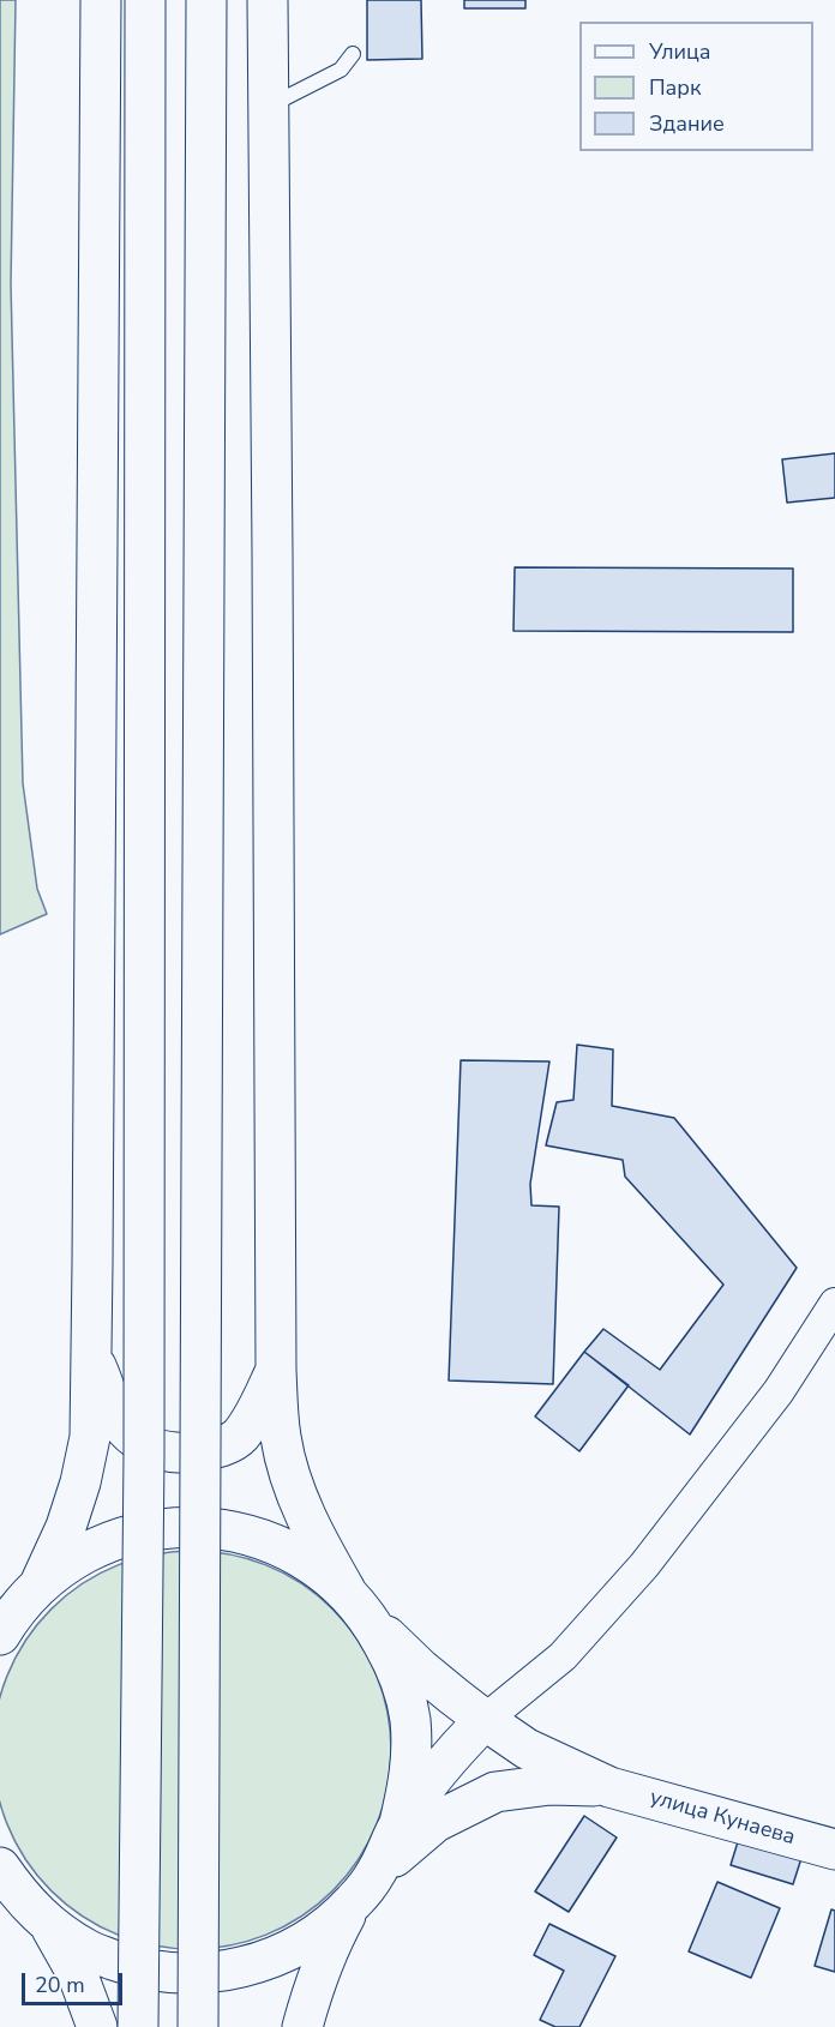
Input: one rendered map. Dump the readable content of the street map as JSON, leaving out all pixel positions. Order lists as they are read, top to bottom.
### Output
{
  "streets": {
    "main road": ["улица Кунаева"]
  },
  "legend": ["Улица", "Парк", "Здание"],
  "scale_bar": "20 m"
}
